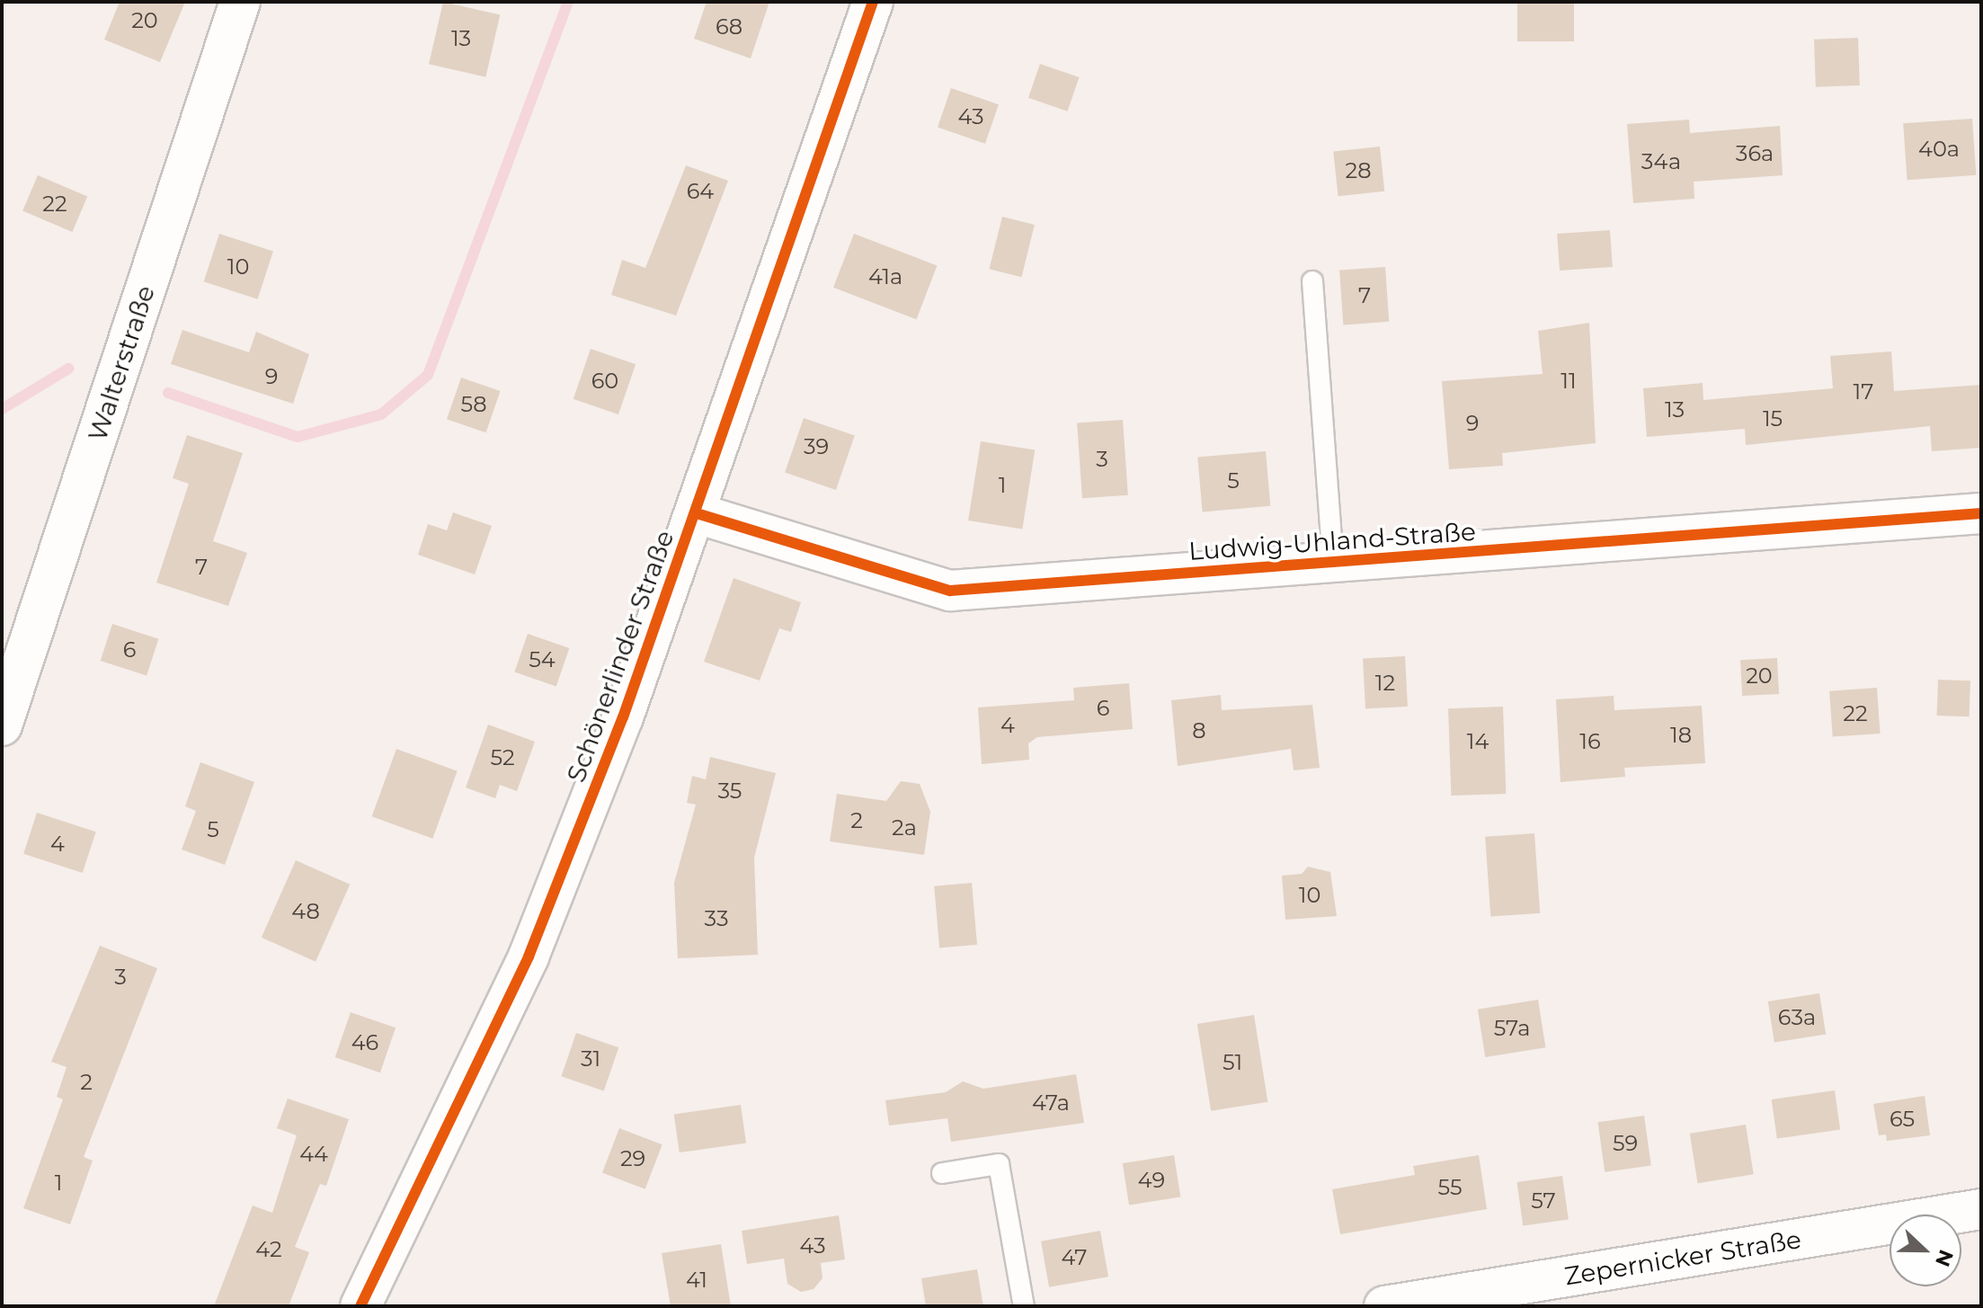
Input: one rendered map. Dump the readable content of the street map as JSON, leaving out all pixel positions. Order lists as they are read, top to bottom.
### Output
{
  "streets": {
    "street": [
      "Walterstraße",
      "Ludwig-Uhland-Straße",
      "Schönerlinder Straße",
      "Zepernicker Straße"
    ]
  },
  "crossings": [
    ["Ludwig-Uhland-Straße", "Schönerlinder Straße"]
  ],
  "house_numbers": [
    "20",
    "68",
    "13",
    "43",
    "40a",
    "36a",
    "34a",
    "28",
    "64",
    "22",
    "10",
    "41a",
    "7",
    "9",
    "60",
    "11",
    "17",
    "58",
    "13",
    "15",
    "9",
    "39",
    "3",
    "5",
    "1",
    "7",
    "6",
    "54",
    "20",
    "12",
    "6",
    "22",
    "4",
    "8",
    "18",
    "14",
    "16",
    "52",
    "35",
    "2",
    "2a",
    "5",
    "4",
    "10",
    "48",
    "33",
    "3",
    "63a",
    "57a",
    "46",
    "31",
    "51",
    "2",
    "47a",
    "65",
    "59",
    "44",
    "29",
    "49",
    "1",
    "55",
    "57",
    "43",
    "42",
    "47",
    "41"
  ],
  "north": "right"
}
